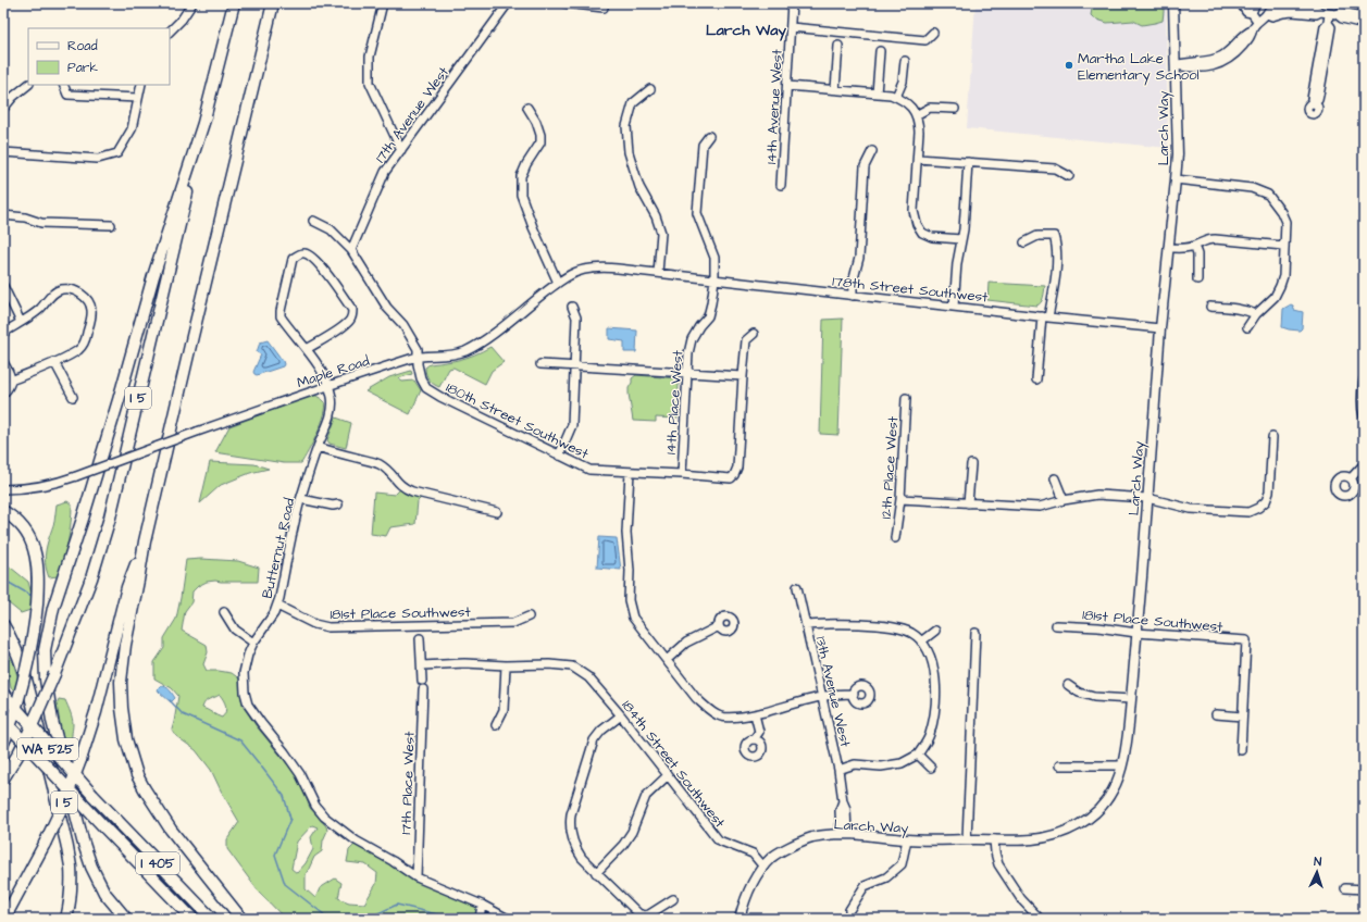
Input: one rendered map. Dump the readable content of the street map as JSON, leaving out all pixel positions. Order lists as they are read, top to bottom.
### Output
{
  "streets": {
    "highway": ["I 5", "WA 525", "I 405"],
    "main road": ["Larch Way"],
    "street": [
      "14th Avenue West",
      "17th Avenue West",
      "178th Street Southwest",
      "Maple Road",
      "14th Place West",
      "180th Street Southwest",
      "12th Place West",
      "Butternut Road",
      "181st Place Southwest",
      "13th Avenue West",
      "184th Street Southwest",
      "17th Place West"
    ]
  },
  "crossings": [
    ["Larch Way", "178th Street Southwest"],
    ["Larch Way", "181st Place Southwest"],
    ["Larch Way", "13th Avenue West"],
    ["Larch Way", "184th Street Southwest"],
    ["178th Street Southwest", "Maple Road"],
    ["178th Street Southwest", "14th Place West"],
    ["Maple Road", "180th Street Southwest"],
    ["Maple Road", "Butternut Road"],
    ["14th Place West", "180th Street Southwest"],
    ["Butternut Road", "181st Place Southwest"],
    ["Butternut Road", "17th Place West"],
    ["WA 525", "I 405"]
  ],
  "districts": ["Larch Way"],
  "places": ["Martha Lake Elementary School"],
  "legend": ["Road", "Park"],
  "north": "top"
}
